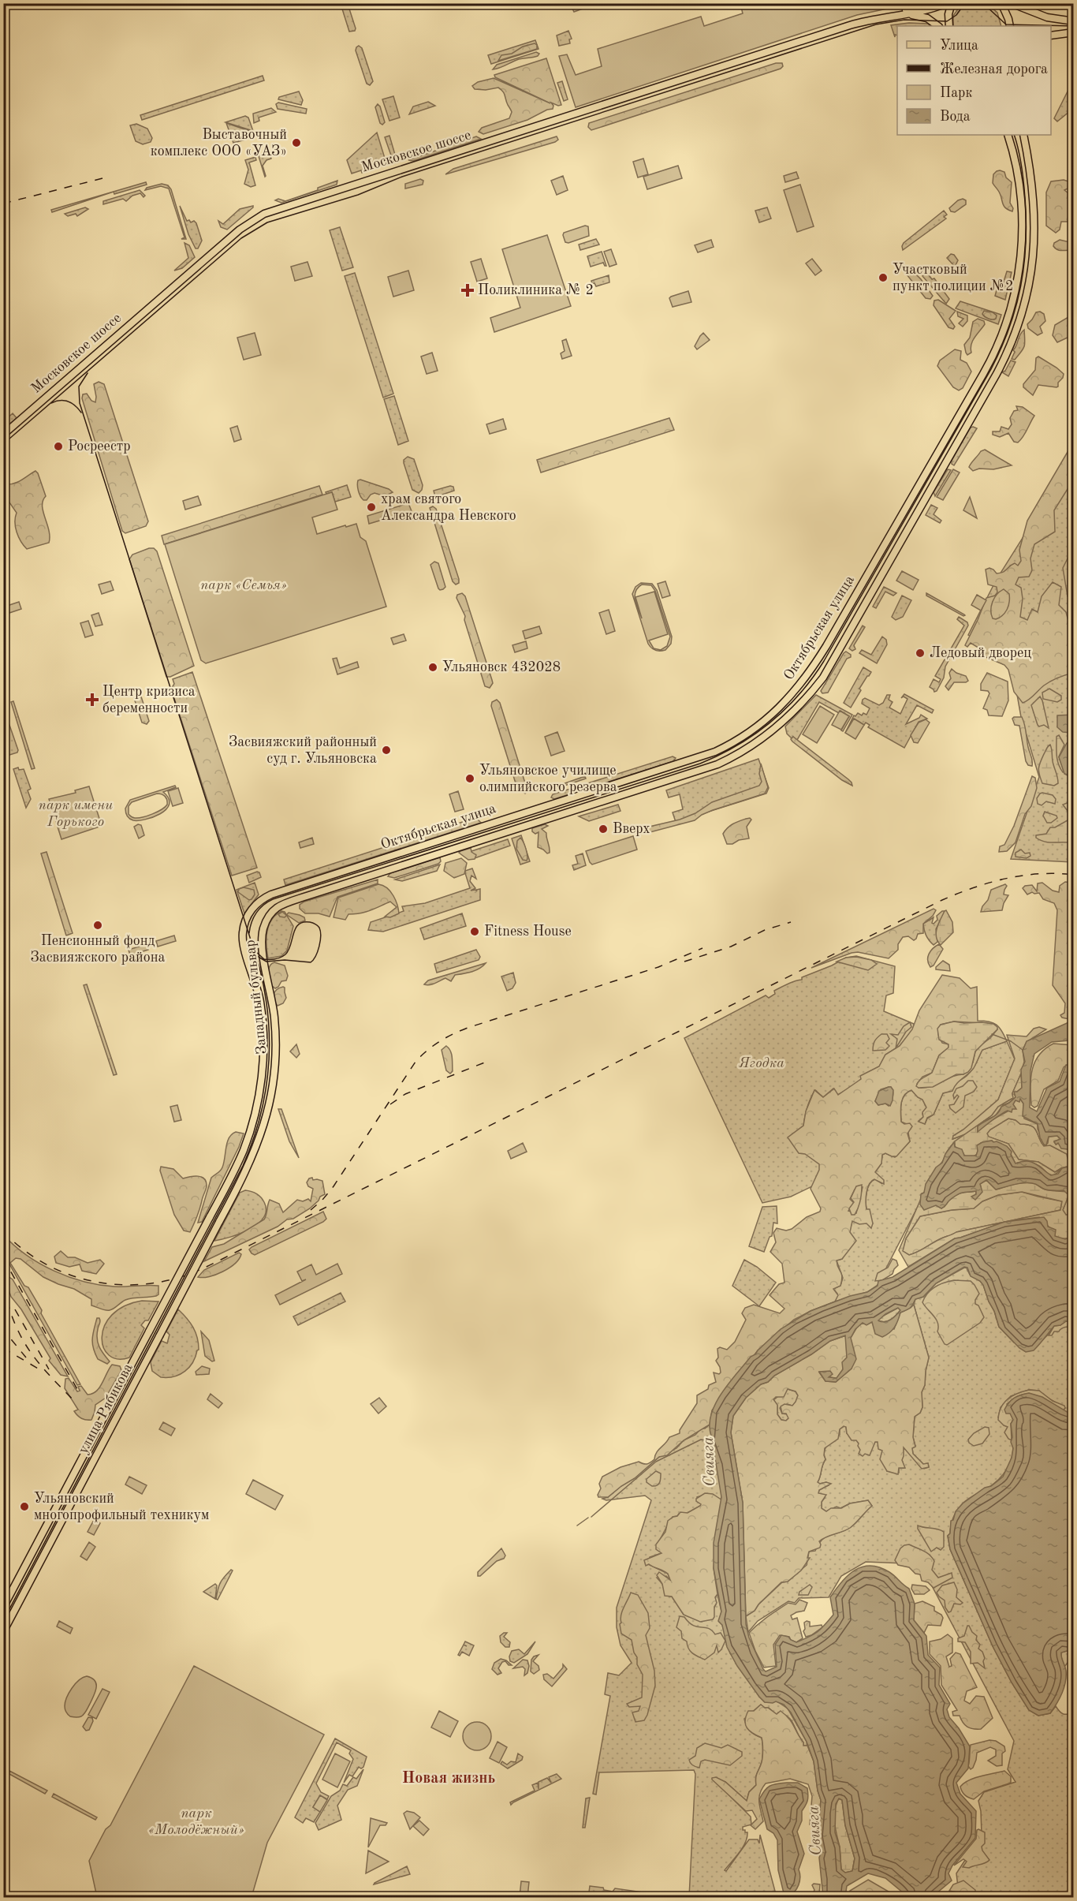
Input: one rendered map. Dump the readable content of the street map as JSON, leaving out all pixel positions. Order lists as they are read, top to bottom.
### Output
{
  "streets": {
    "main road": [
      "Московское шоссе",
      "Октябрьская улица",
      "Западный бульвар",
      "улица Рябикова"
    ]
  },
  "crossings": [
    ["Октябрьская улица", "Западный бульвар"],
    ["Западный бульвар", "улица Рябикова"]
  ],
  "districts": ["Новая жизнь"],
  "water": ["Свияга"],
  "parks": [
    "парк «Семья»",
    "парк имени Горького",
    "Ягодка",
    "парк «Молодёжный»"
  ],
  "places": {
    "other": [
      "Выставочный комплекс ООО «УАЗ»",
      "Участковый пункт полиции №2",
      "Росреестр",
      "храм святого Александра Невского",
      "Ледовый дворец",
      "Ульяновск 432028",
      "Засвияжский районный суд г. Ульяновска",
      "Ульяновское училище олимпийского резерва",
      "Вверх",
      "Пенсионный фонд Засвияжского района",
      "Fitness House",
      "Ульяновский многопрофильный техникум"
    ],
    "health": ["Поликлиника № 2", "Центр кризиса беременности"]
  },
  "legend": [
    "Улица",
    "Железная дорога",
    "Парк",
    "Вода"
  ]
}
